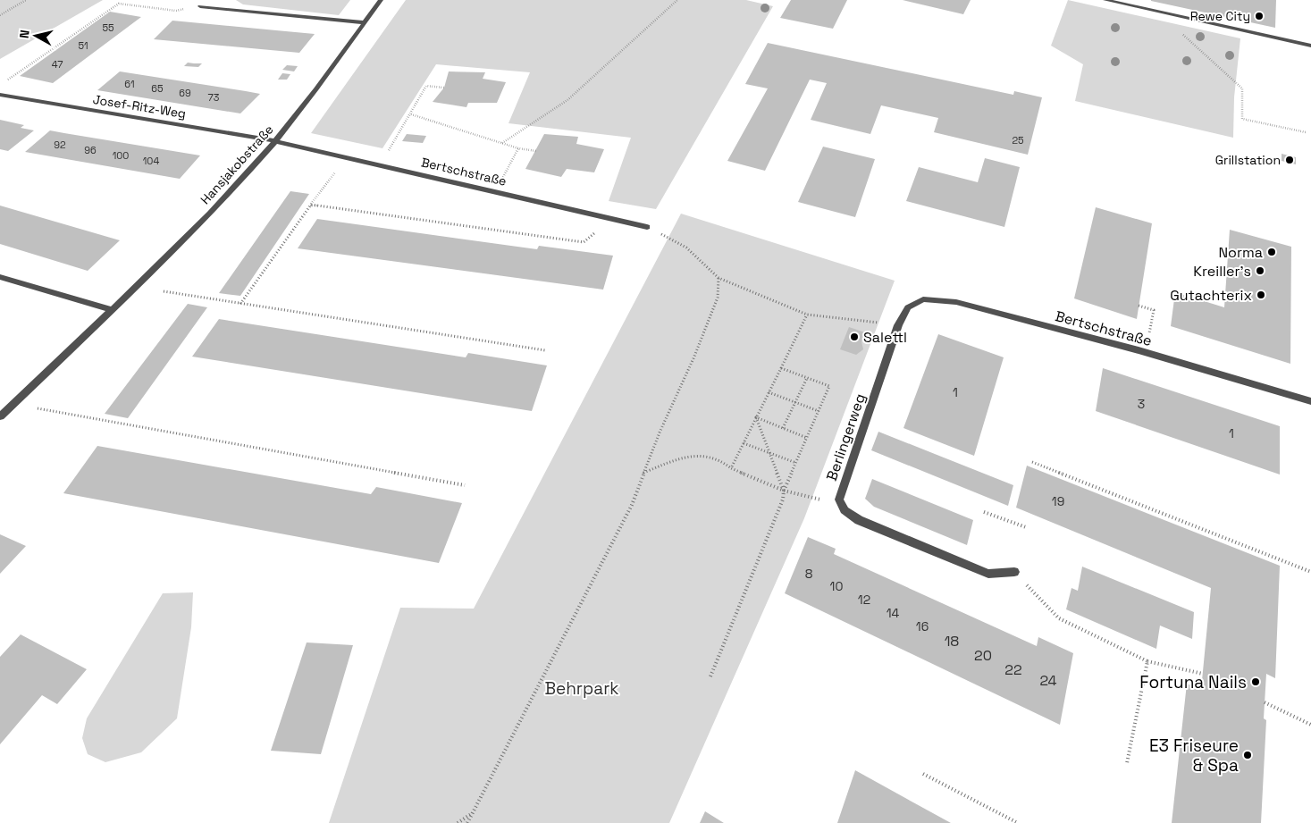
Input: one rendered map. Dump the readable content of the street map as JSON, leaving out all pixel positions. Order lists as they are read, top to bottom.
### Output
{
  "streets": {
    "street": [
      "Josef-Ritz-Weg",
      "Hansjakobstraße",
      "Bertschstraße",
      "Berlingerweg"
    ]
  },
  "crossings": [
    ["Josef-Ritz-Weg", "Hansjakobstraße"],
    ["Josef-Ritz-Weg", "Bertschstraße"],
    ["Hansjakobstraße", "Bertschstraße"],
    ["Bertschstraße", "Berlingerweg"]
  ],
  "parks": ["Behrpark"],
  "places": [
    "Rewe City",
    "Grillstation",
    "Norma",
    "Kreiller's",
    "Gutachterix",
    "Salettl",
    "Fortuna Nails",
    "E3 Friseure & Spa"
  ],
  "house_numbers": [
    "55",
    "51",
    "47",
    "61",
    "65",
    "69",
    "73",
    "25",
    "92",
    "96",
    "100",
    "104",
    "1",
    "3",
    "1",
    "19",
    "8",
    "10",
    "12",
    "14",
    "16",
    "18",
    "20",
    "22",
    "24"
  ],
  "north": "left"
}
